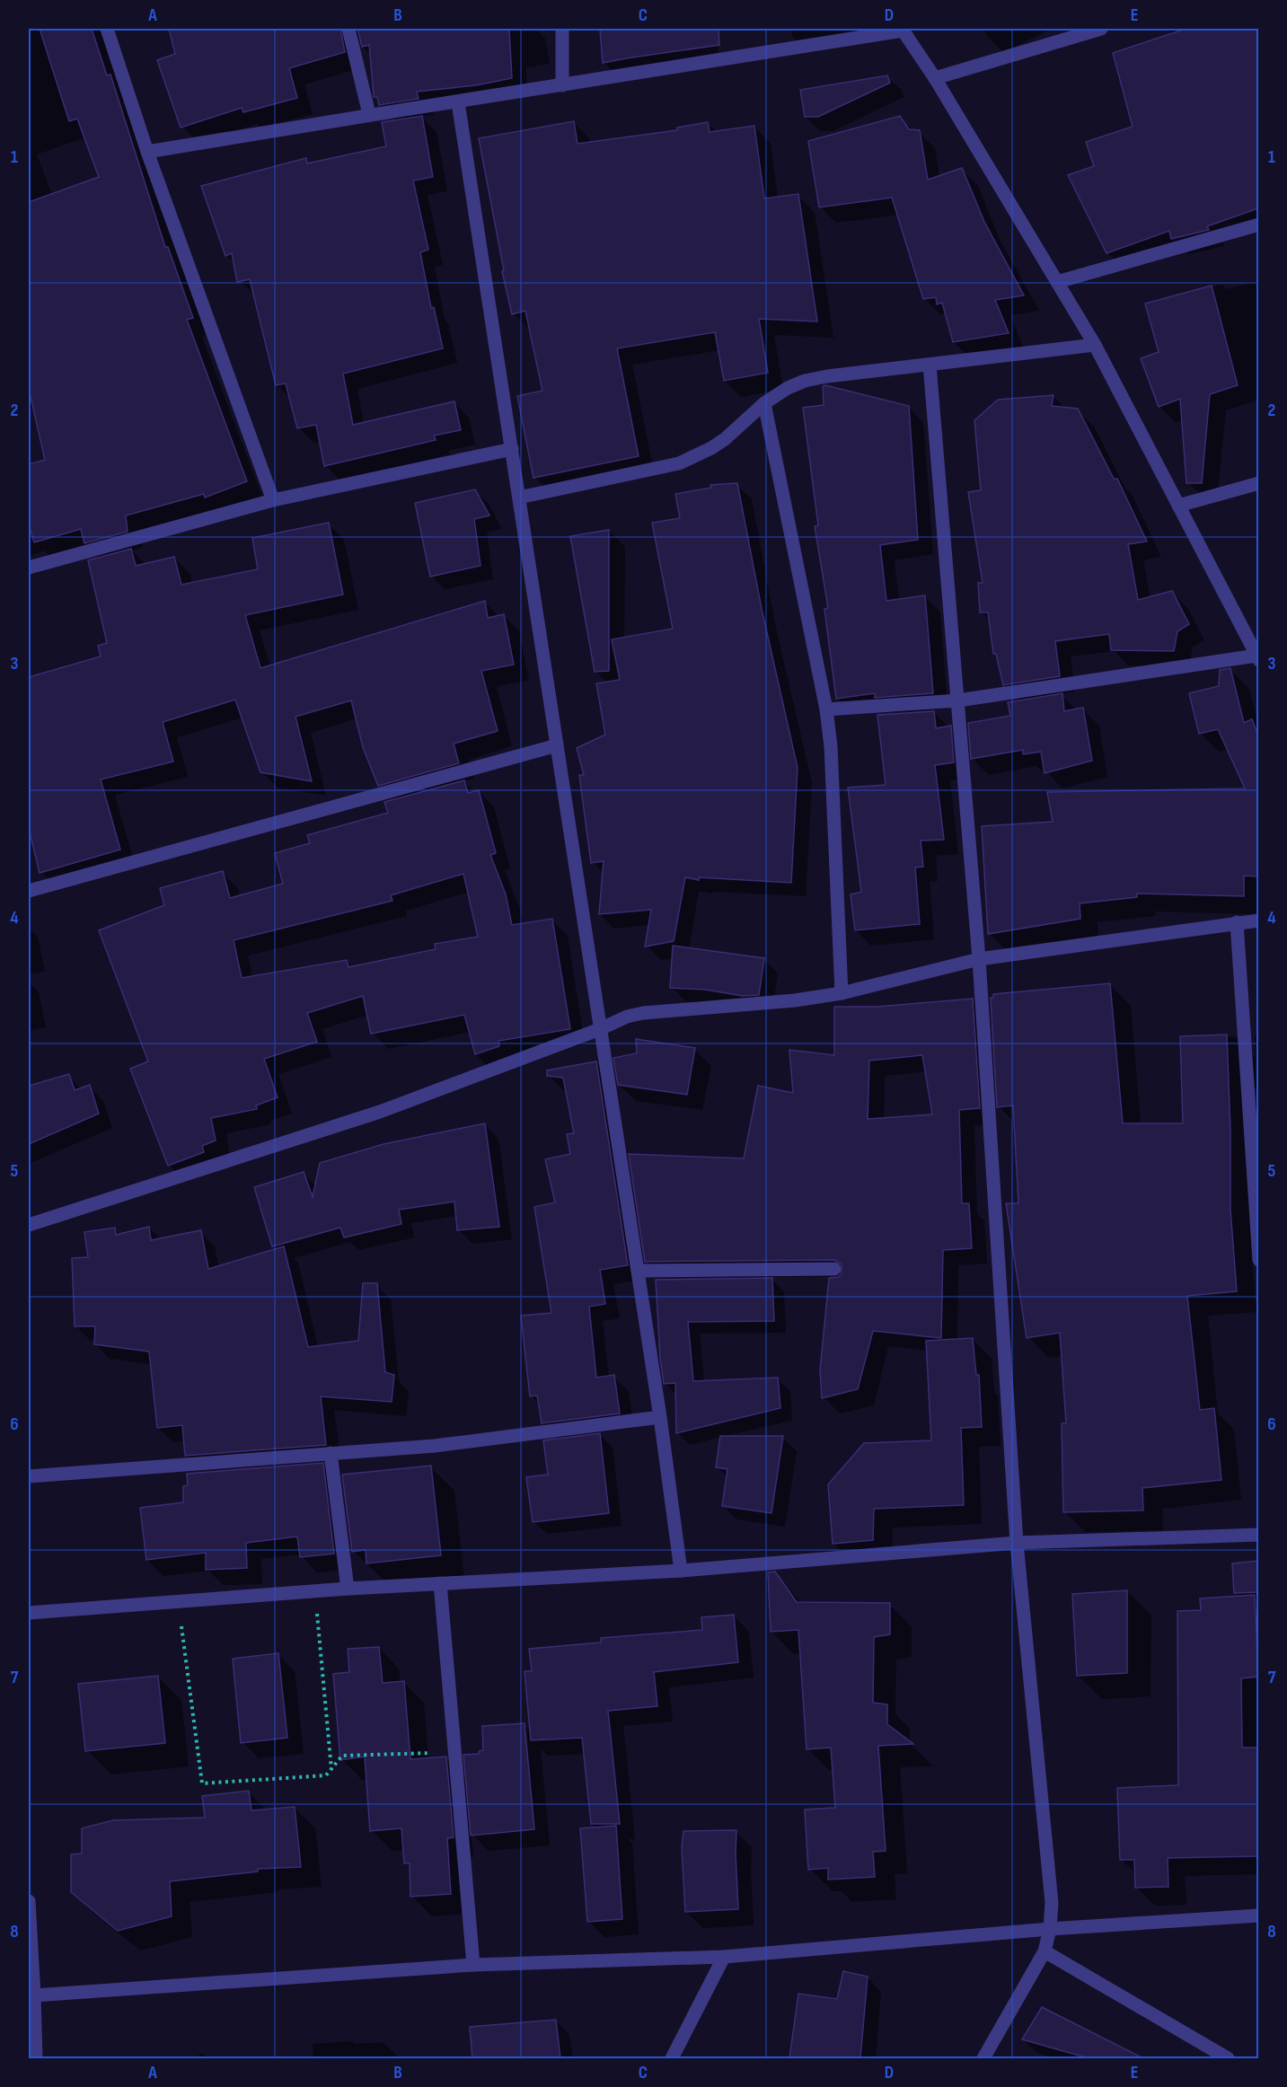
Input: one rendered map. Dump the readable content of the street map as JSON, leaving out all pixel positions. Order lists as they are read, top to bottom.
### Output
{
  "grid": {
    "columns": [
      "A",
      "B",
      "C",
      "D",
      "E"
    ],
    "rows": [
      "1",
      "2",
      "3",
      "4",
      "5",
      "6",
      "7",
      "8"
    ]
  }
}
